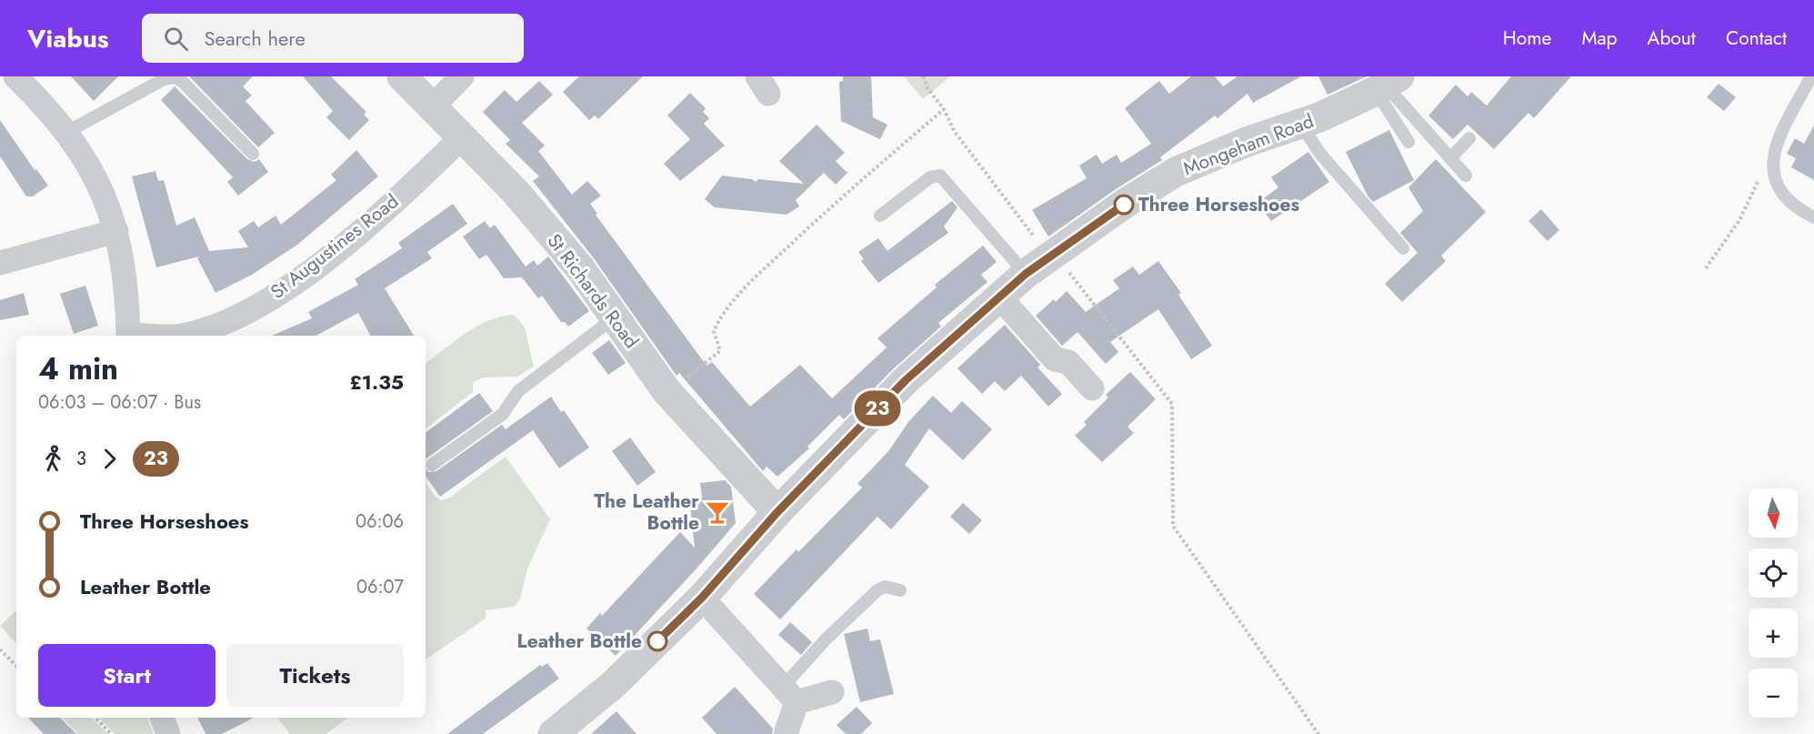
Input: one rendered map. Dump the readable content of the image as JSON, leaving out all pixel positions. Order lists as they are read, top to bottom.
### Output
{
  "streets": {
    "street": ["Mongeham Road", "St Augustines Road", "St Richards Road"]
  },
  "crossings": [
    ["Mongeham Road", "St Richards Road"],
    ["St Augustines Road", "St Richards Road"]
  ],
  "places": {
    "other": ["Three Horseshoes", "Leather Bottle"],
    "bar": ["The Leather Bottle"]
  },
  "lines": ["bus line 23"],
  "north": "bottom",
  "page": {
    "header": "Viabus",
    "search": "Search here",
    "nav": [
      "Home",
      "Map",
      "About",
      "Contact"
    ],
    "on_map": "23",
    "heading": ["4 min", "06:03 – 06:07 · Bus", "£1.35"],
    "legs": ["3", "23"],
    "map_buttons": ["+", "−"],
    "list": [
      {
        "name": "Three Horseshoes",
        "value": "06:06"
      },
      {
        "name": "Leather Bottle",
        "value": "06:07"
      }
    ],
    "buttons": ["Start", "Tickets"]
  }
}
